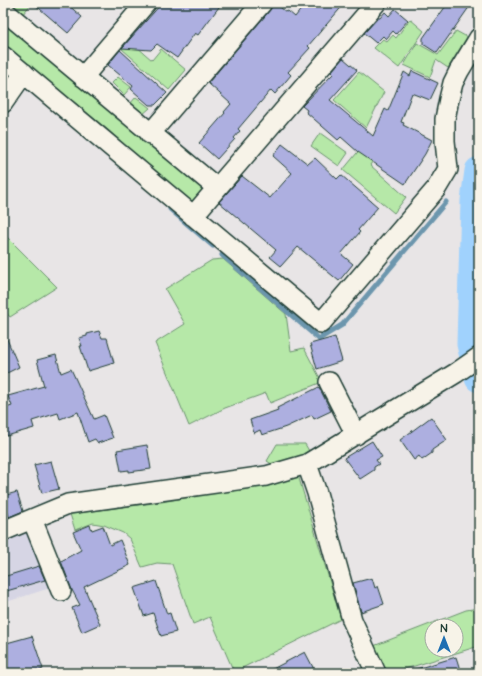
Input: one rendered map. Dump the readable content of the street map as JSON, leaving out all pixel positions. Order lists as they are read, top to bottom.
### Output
{
  "north": "top"
}
